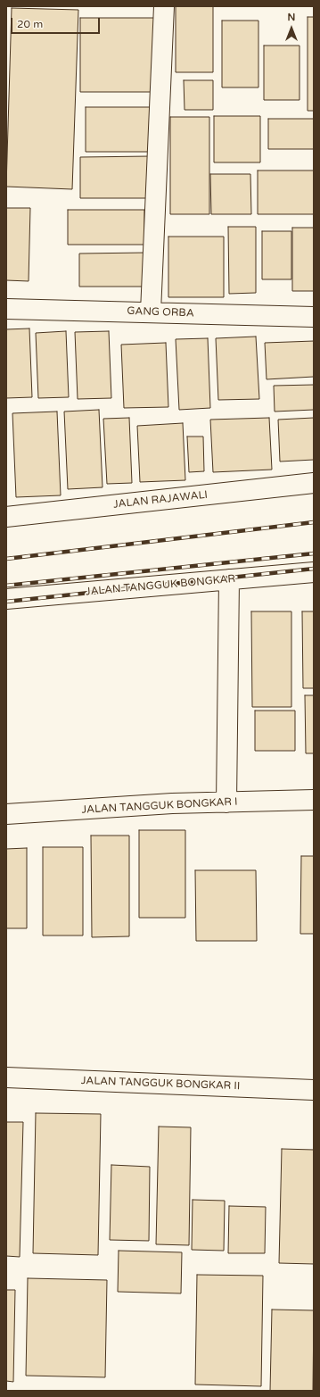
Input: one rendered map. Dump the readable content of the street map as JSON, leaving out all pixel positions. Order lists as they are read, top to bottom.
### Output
{
  "streets": {
    "street": [
      "GANG ORBA",
      "JALAN RAJAWALI",
      "JALAN TANGGUK BONGKAR",
      "JALAN TANGGUK BONGKAR I",
      "JALAN TANGGUK BONGKAR II"
    ]
  },
  "scale_bar": "20 m",
  "north": "top"
}
